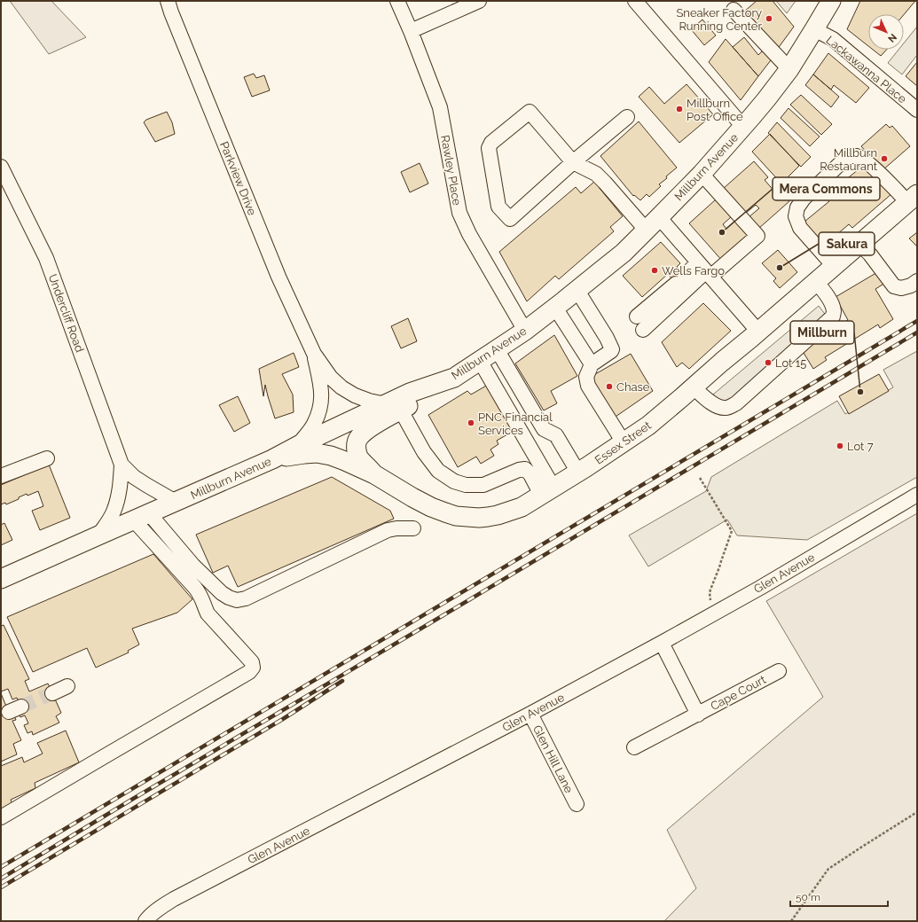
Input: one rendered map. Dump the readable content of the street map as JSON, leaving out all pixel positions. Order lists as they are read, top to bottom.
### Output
{
  "streets": {
    "main road": ["Millburn Avenue", "Essex Street"],
    "street": [
      "Lackawanna Place",
      "Rawley Place",
      "Parkview Drive",
      "Undercliff Road",
      "Glen Avenue",
      "Cape Court",
      "Glen Hill Lane"
    ]
  },
  "crossings": [
    ["Lackawanna Place", "Millburn Avenue"],
    ["Millburn Avenue", "Rawley Place"],
    ["Millburn Avenue", "Parkview Drive"],
    ["Millburn Avenue", "Undercliff Road"],
    ["Millburn Avenue", "Essex Street"],
    ["Glen Avenue", "Cape Court"],
    ["Glen Avenue", "Glen Hill Lane"]
  ],
  "places": [
    "Sneaker Factory Running Center",
    "Millburn Post Office",
    "Millburn Restaurant",
    "Mera Commons",
    "Sakura",
    "Wells Fargo",
    "Lot 15",
    "Chase",
    "Millburn",
    "PNC Financial Services",
    "Lot 7"
  ],
  "scale_bar": "50 m",
  "north": "bottom right"
}
